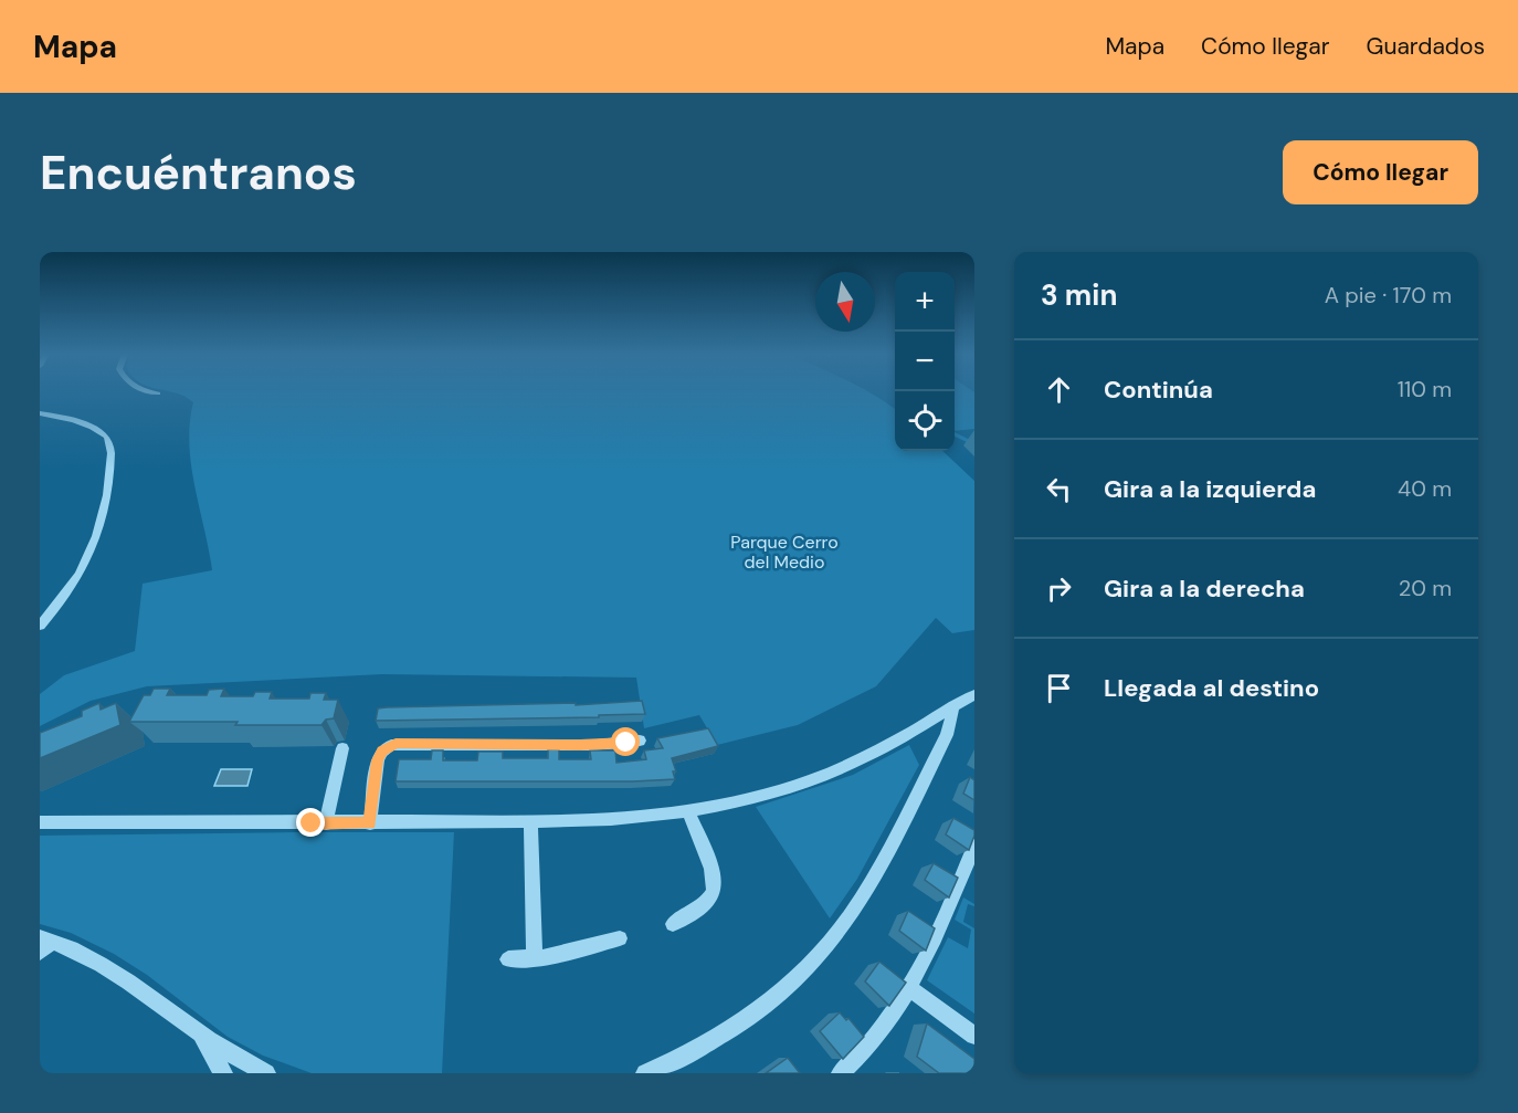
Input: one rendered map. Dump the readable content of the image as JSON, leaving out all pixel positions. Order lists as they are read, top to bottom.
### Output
{
  "parks": ["Parque Cerro del Medio"],
  "north": "bottom",
  "page": {
    "header": "Mapa",
    "nav": ["Mapa", "Cómo llegar", "Guardados"],
    "buttons": "Cómo llegar",
    "title": "Encuéntranos",
    "heading": ["3 min", "A pie · 170 m"],
    "map_buttons": ["+", "−"],
    "list": [
      ["Continúa", "110 m"],
      ["Gira a la izquierda", "40 m"],
      ["Gira a la derecha", "20 m"],
      "Llegada al destino"
    ]
  }
}
